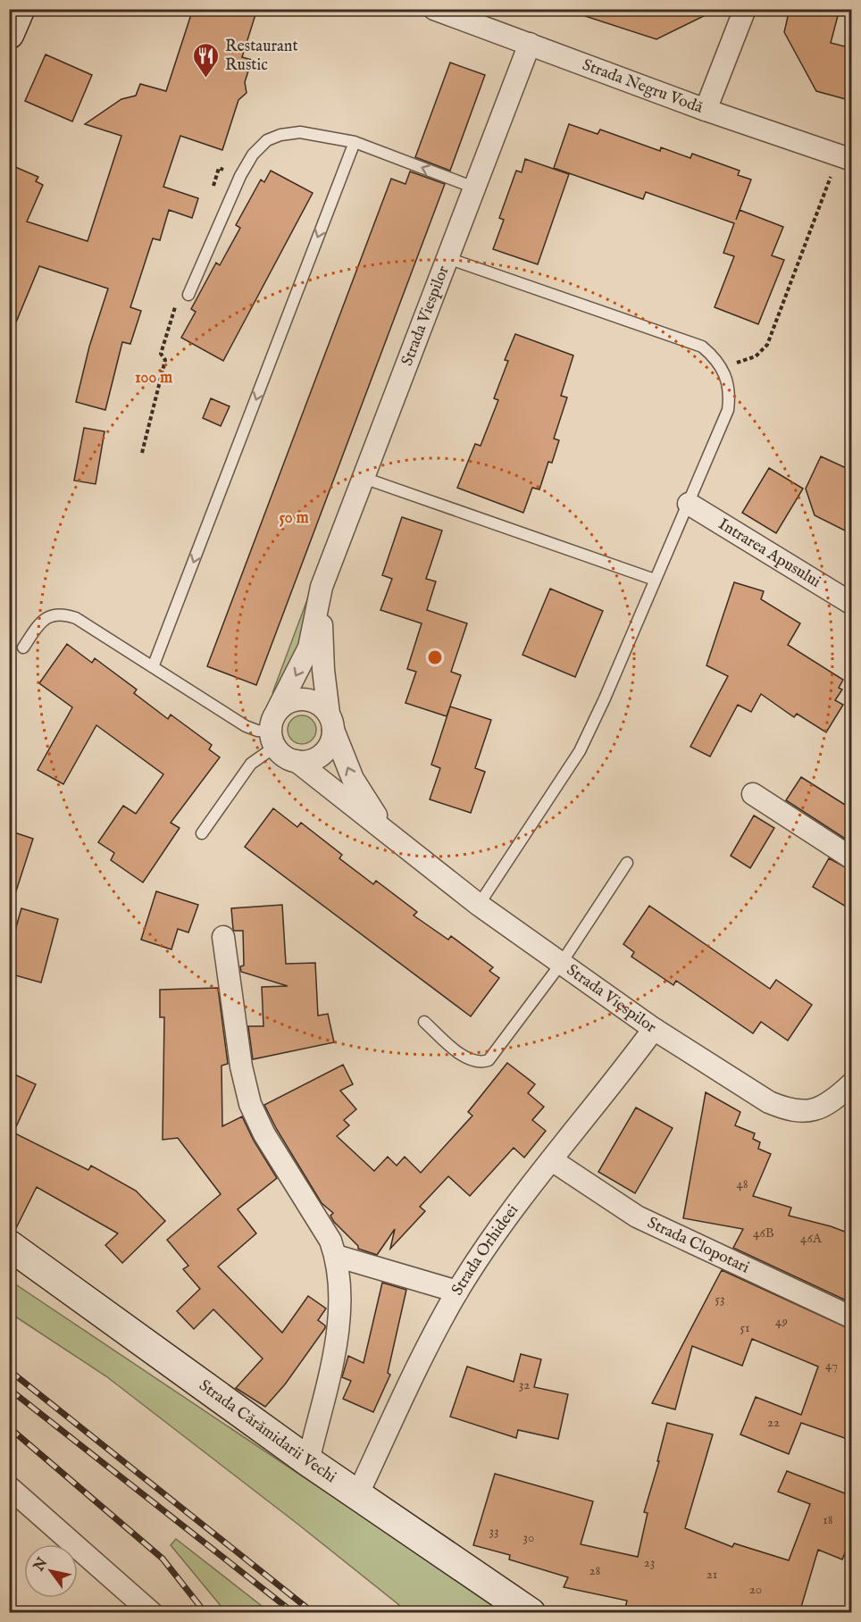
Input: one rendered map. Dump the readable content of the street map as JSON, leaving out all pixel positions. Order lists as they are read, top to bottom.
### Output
{
  "streets": {
    "street": [
      "Strada Negru Vodă",
      "Strada Viespilor",
      "Intrarea Apusului",
      "Strada Clopotari",
      "Strada Orhideei",
      "Strada Cărămidarii Vechi"
    ]
  },
  "crossings": [
    ["Strada Negru Vodă", "Strada Viespilor"],
    ["Strada Viespilor", "Strada Orhideei"],
    ["Strada Clopotari", "Strada Orhideei"],
    ["Strada Orhideei", "Strada Cărămidarii Vechi"]
  ],
  "places": {
    "restaurant": ["Restaurant Rustic"]
  },
  "house_numbers": [
    "48",
    "46B",
    "46A",
    "53",
    "49",
    "51",
    "47",
    "32",
    "22",
    "18",
    "33",
    "30",
    "23",
    "28",
    "21",
    "20"
  ],
  "north": "top left",
  "rings": ["100 m", "50 m"]
}
